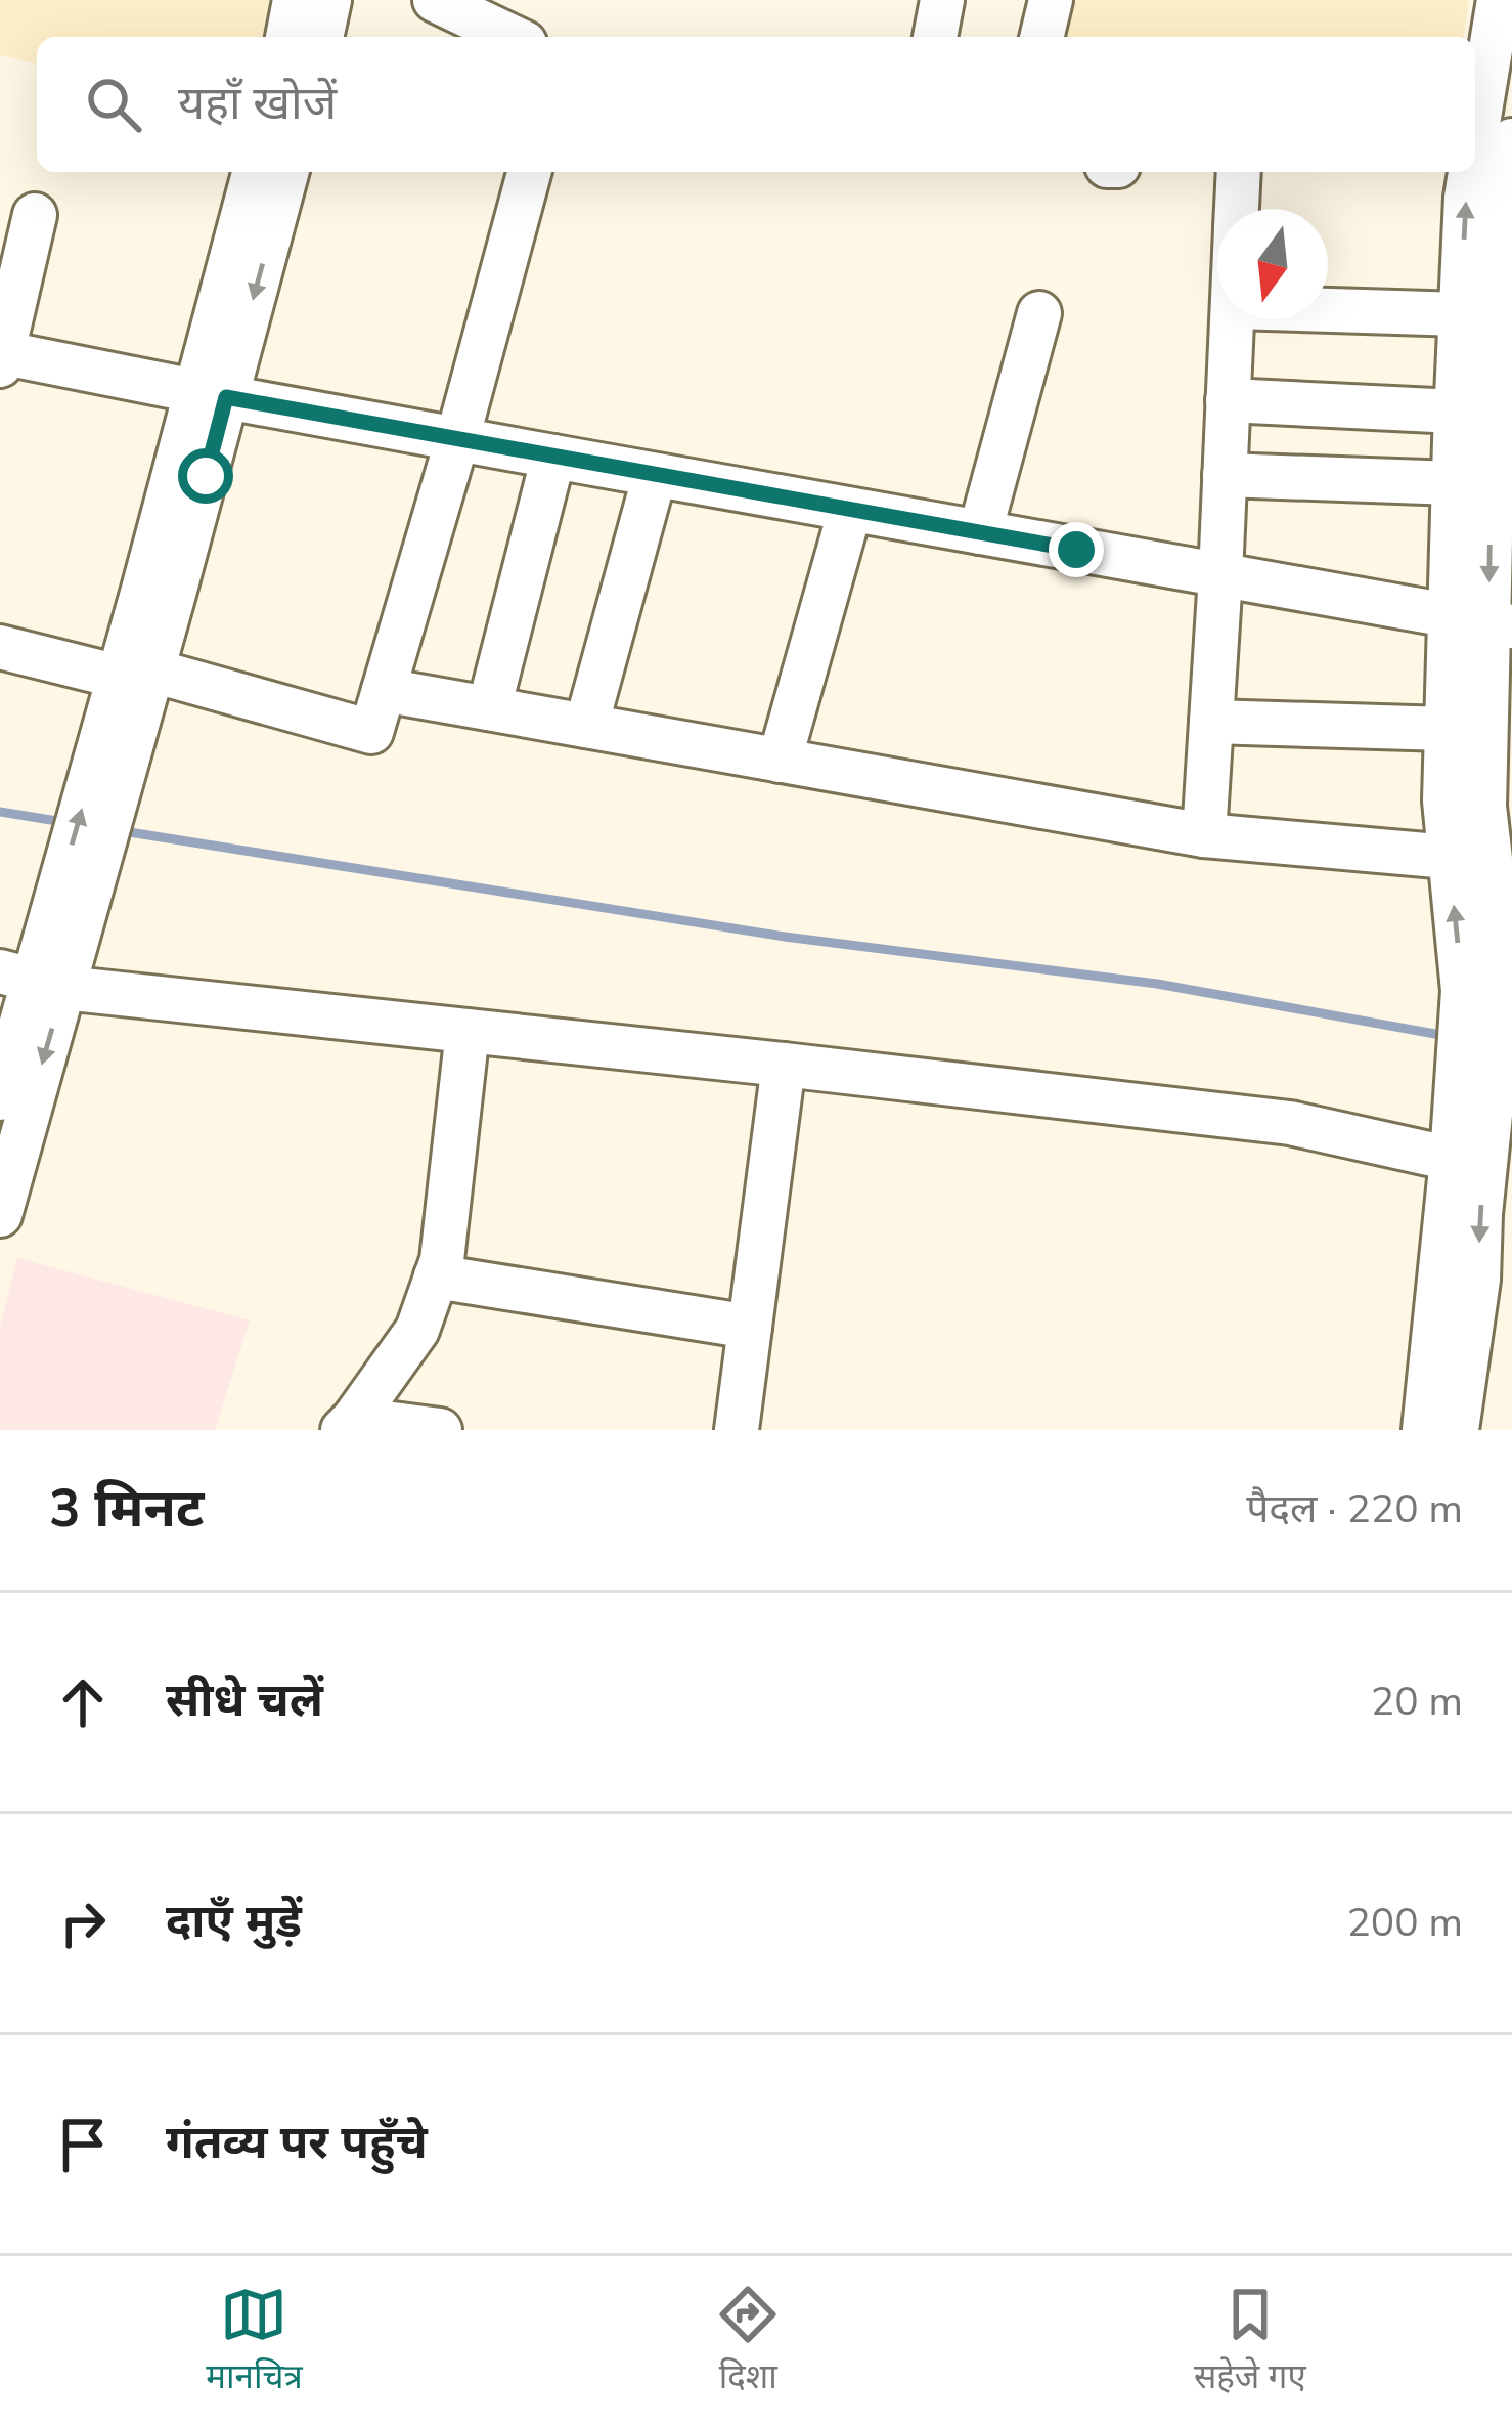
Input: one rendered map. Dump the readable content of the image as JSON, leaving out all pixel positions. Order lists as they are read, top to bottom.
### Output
{
  "north": "bottom",
  "page": {
    "search": "यहाँ खोजें",
    "heading": ["3 मिनट", "पैदल · 220 m"],
    "list": [
      ["सीधे चलें", "20 m"],
      ["दाएँ मुड़ें", "200 m"],
      "गंतव्य पर पहुँचे"
    ],
    "nav": ["मानचित्र", "दिशा", "सहेजे गए"]
  }
}
